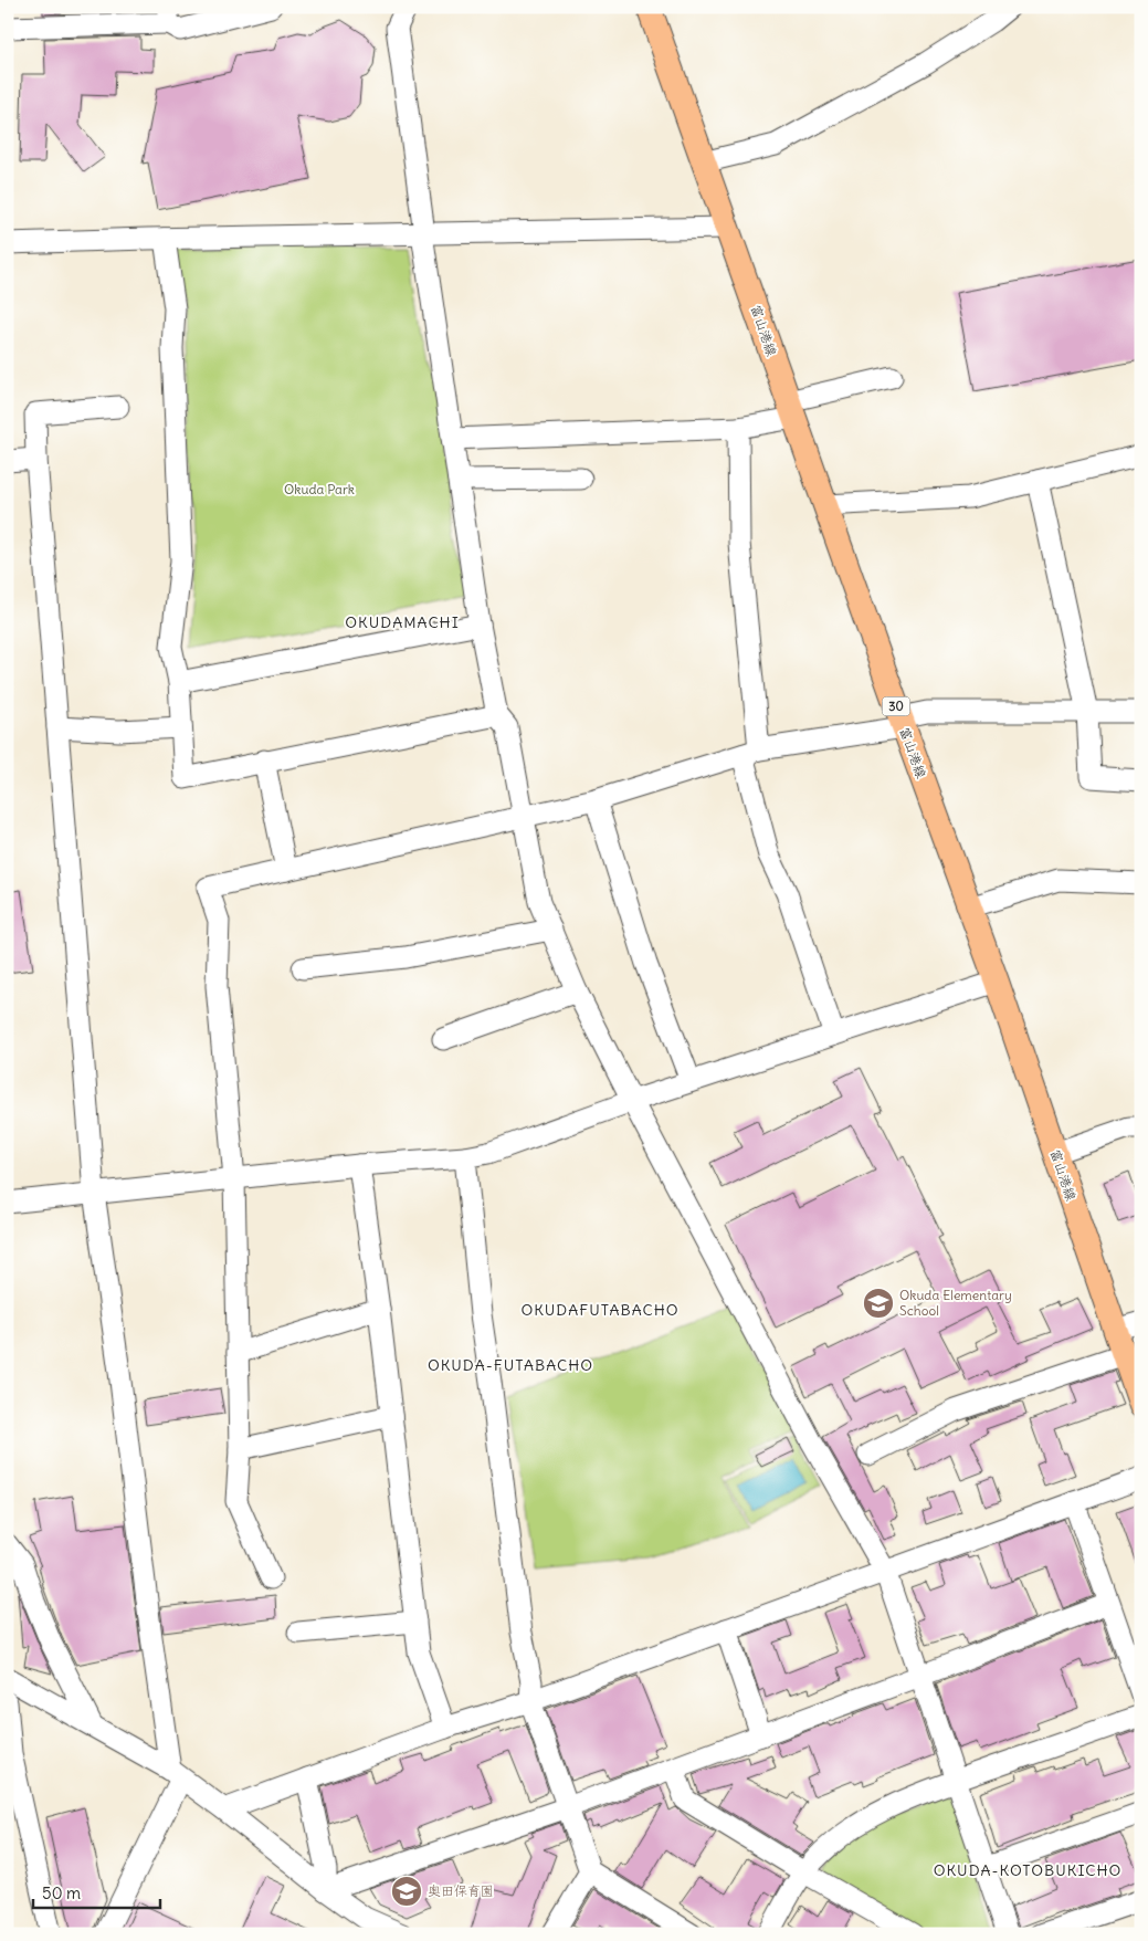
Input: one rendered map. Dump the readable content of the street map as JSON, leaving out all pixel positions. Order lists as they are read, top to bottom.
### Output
{
  "streets": {
    "main road": ["富山港線", "30"]
  },
  "districts": [
    "OKUDAMACHI",
    "OKUDAFUTABACHO",
    "OKUDA-FUTABACHO",
    "OKUDA-KOTOBUKICHO"
  ],
  "parks": ["Okuda Park"],
  "places": {
    "school or university": ["Okuda Elementary School", "奥田保育園"]
  },
  "scale_bar": "50 m"
}
